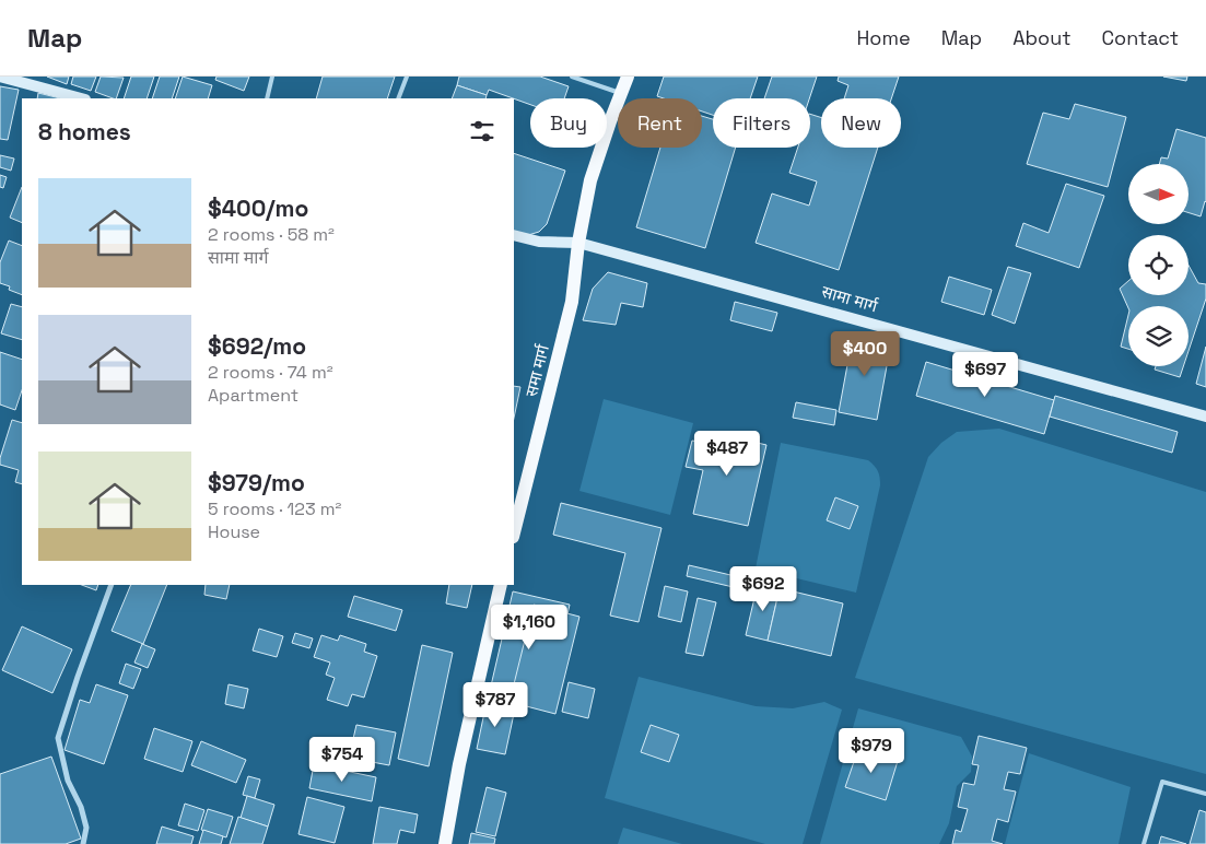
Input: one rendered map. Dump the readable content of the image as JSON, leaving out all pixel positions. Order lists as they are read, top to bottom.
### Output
{
  "streets": {
    "main road": ["सामा मार्ग", "समा मार्ग"]
  },
  "crossings": [
    ["सामा मार्ग", "समा मार्ग"]
  ],
  "north": "right",
  "page": {
    "header": "Map",
    "nav": [
      "Home",
      "Map",
      "About",
      "Contact"
    ],
    "chip": [
      "Buy",
      "Rent",
      "Filters",
      "New"
    ],
    "heading": "8 homes",
    "list": [
      {
        "name": "$400/mo",
        "note": "2 rooms · 58 m² · सामा मार्ग"
      },
      {
        "name": "$692/mo",
        "note": "2 rooms · 74 m² · Apartment"
      },
      {
        "name": "$979/mo",
        "note": "5 rooms · 123 m² · House"
      }
    ],
    "price": [
      "$400",
      "$697",
      "$487",
      "$692",
      "$1,160",
      "$787",
      "$979",
      "$754"
    ]
  }
}
